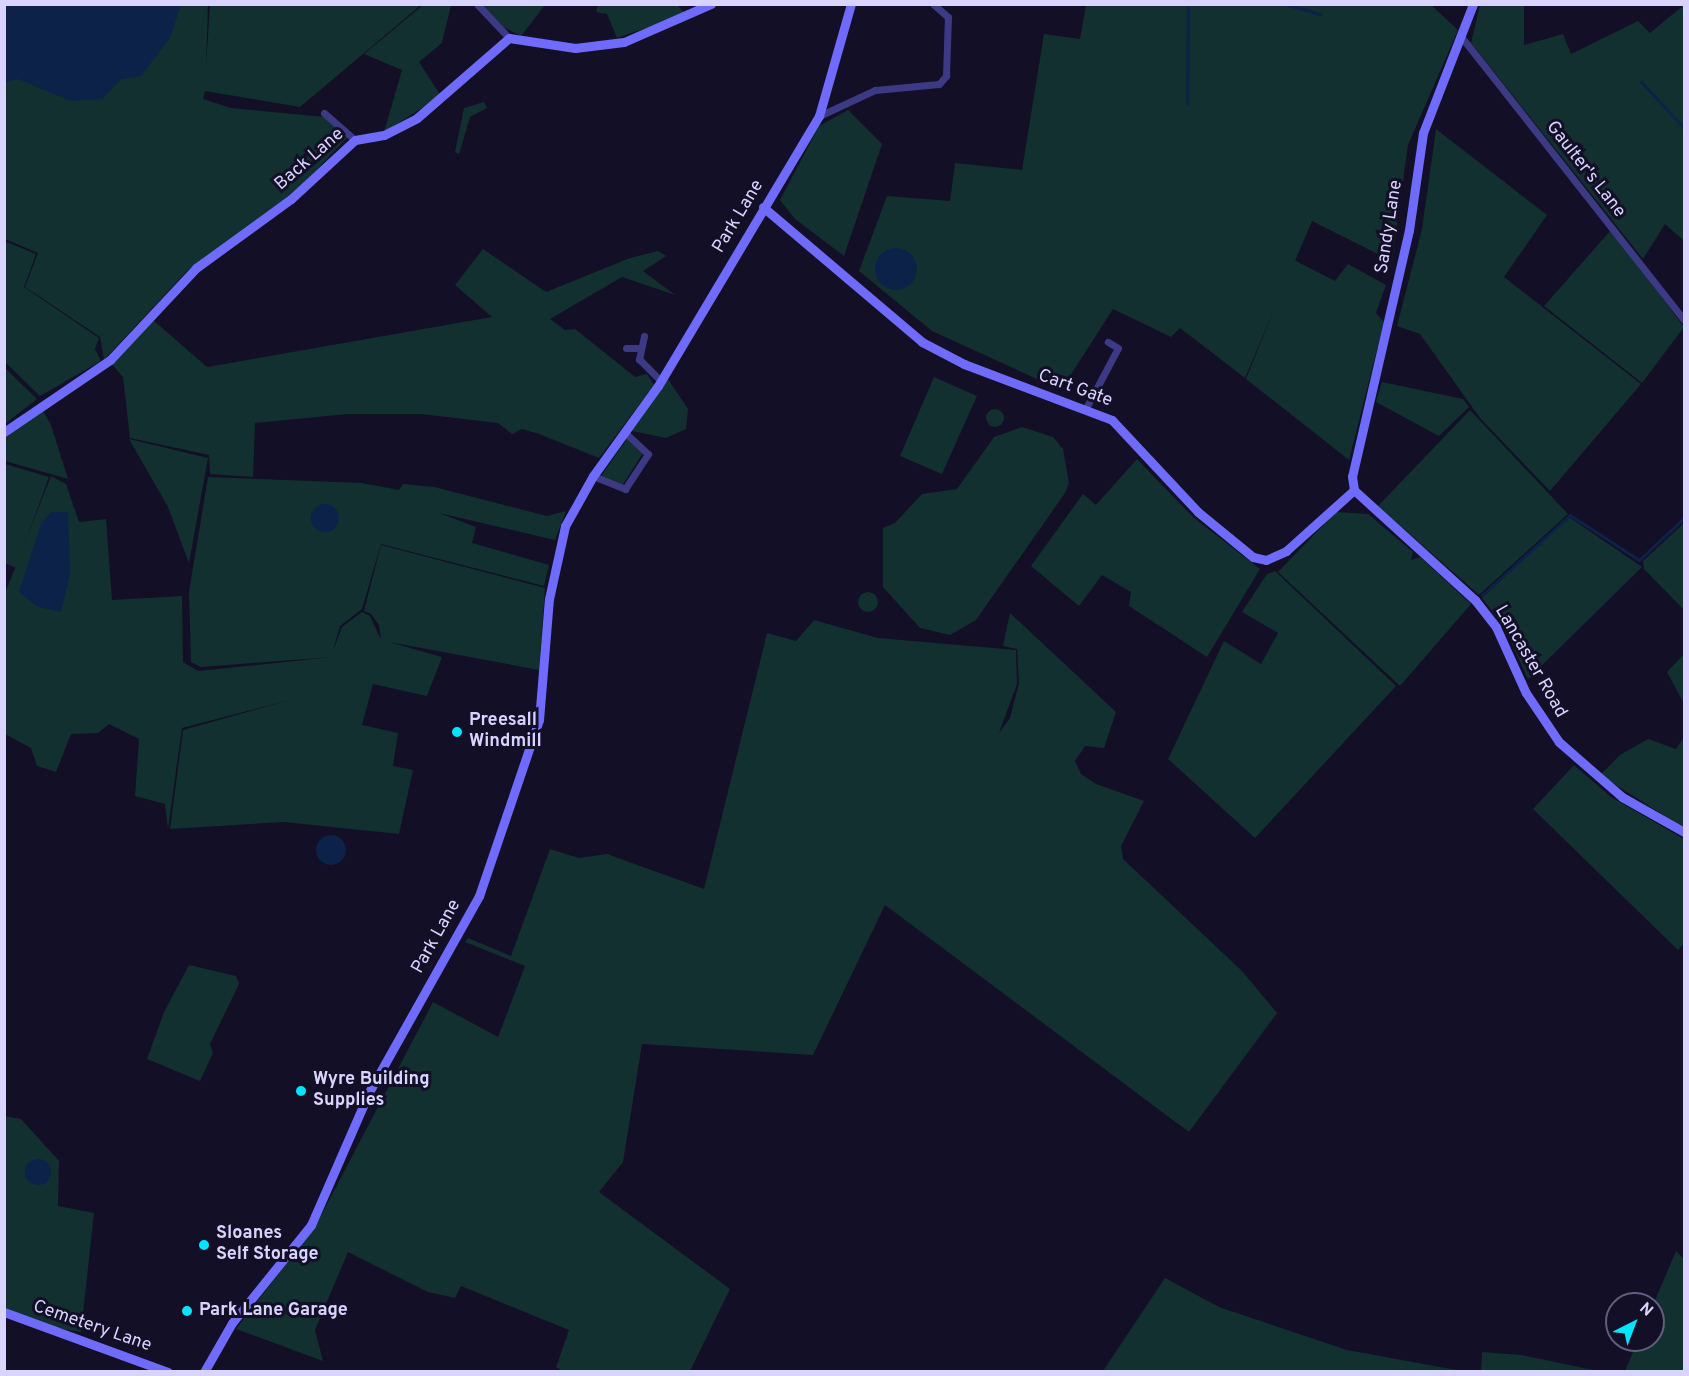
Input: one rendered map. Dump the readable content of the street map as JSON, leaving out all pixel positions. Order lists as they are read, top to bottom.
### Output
{
  "streets": {
    "main road": [
      "Back Lane",
      "Park Lane",
      "Sandy Lane",
      "Cart Gate",
      "Lancaster Road",
      "Cemetery Lane"
    ],
    "street": ["Gaulter's Lane"]
  },
  "crossings": [
    ["Gaulter's Lane", "Sandy Lane"],
    ["Park Lane", "Cart Gate"],
    ["Sandy Lane", "Cart Gate"],
    ["Sandy Lane", "Lancaster Road"],
    ["Cart Gate", "Lancaster Road"]
  ],
  "places": [
    "Preesall Windmill",
    "Wyre Building Supplies",
    "Sloanes Self Storage",
    "Park Lane Garage"
  ],
  "north": "top right"
}
